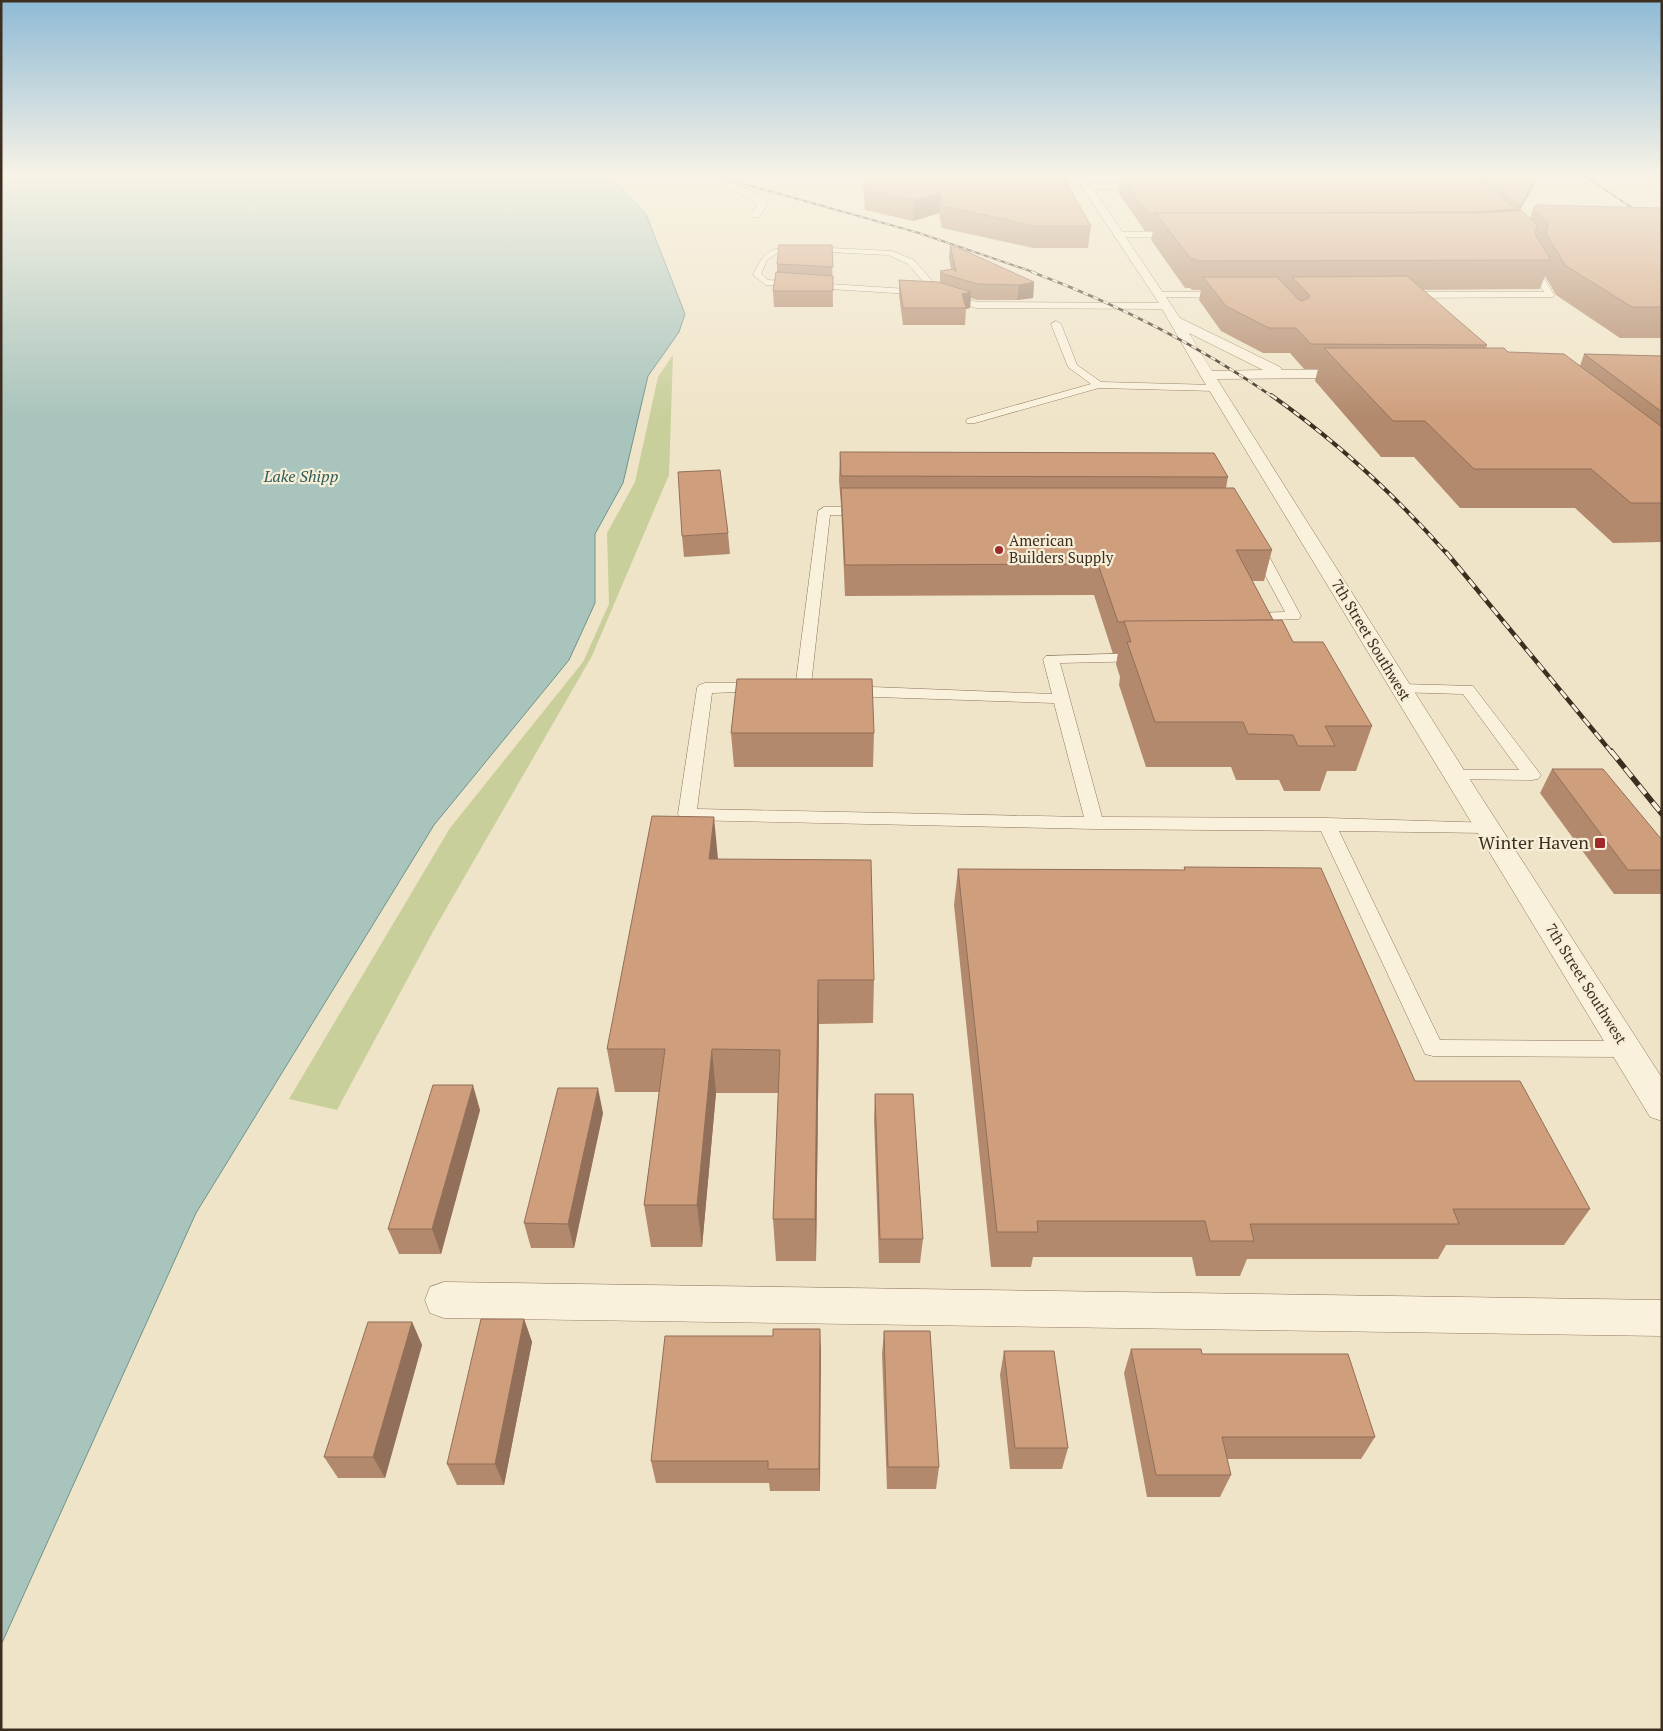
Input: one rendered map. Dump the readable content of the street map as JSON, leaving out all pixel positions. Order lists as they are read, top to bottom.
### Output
{
  "streets": {
    "street": ["7th Street Southwest"]
  },
  "water": ["Lake Shipp"],
  "places": {
    "other": ["American Builders Supply"],
    "transit": ["Winter Haven"]
  }
}
